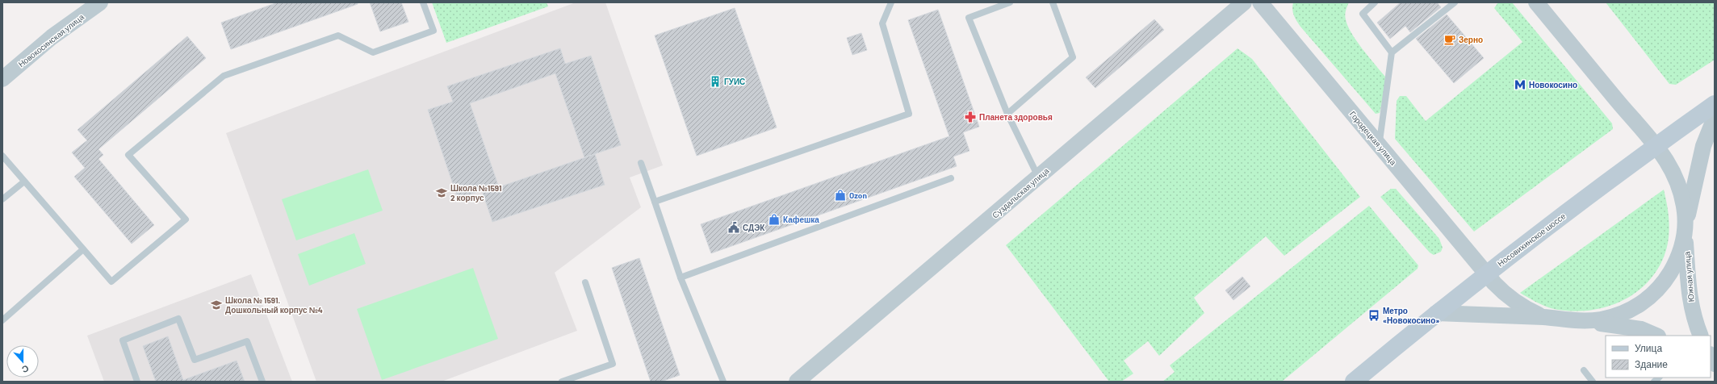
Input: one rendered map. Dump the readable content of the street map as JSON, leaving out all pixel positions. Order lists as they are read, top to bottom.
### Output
{
  "streets": {
    "main road": ["Носовихинское шоссе"],
    "street": [
      "Новокосинская улица",
      "Городецкая улица",
      "Суздальская улица",
      "Южная улица"
    ]
  },
  "crossings": [
    ["Городецкая улица", "Носовихинское шоссе"]
  ],
  "places": {
    "cafe": ["Зерно"],
    "building": ["ГУИС"],
    "metro station": ["Новокосино"],
    "pharmacy": ["Планета здоровья"],
    "school or university": ["Школа №1591 2 корпус", "Школа № 1591. Дошкольный корпус №4"],
    "shop": ["Ozon", "Кафешка"],
    "public building": ["СДЭК"],
    "bus stop": ["Метро «Новокосино»"]
  },
  "legend": ["Улица", "Здание"],
  "north": "bottom"
}
